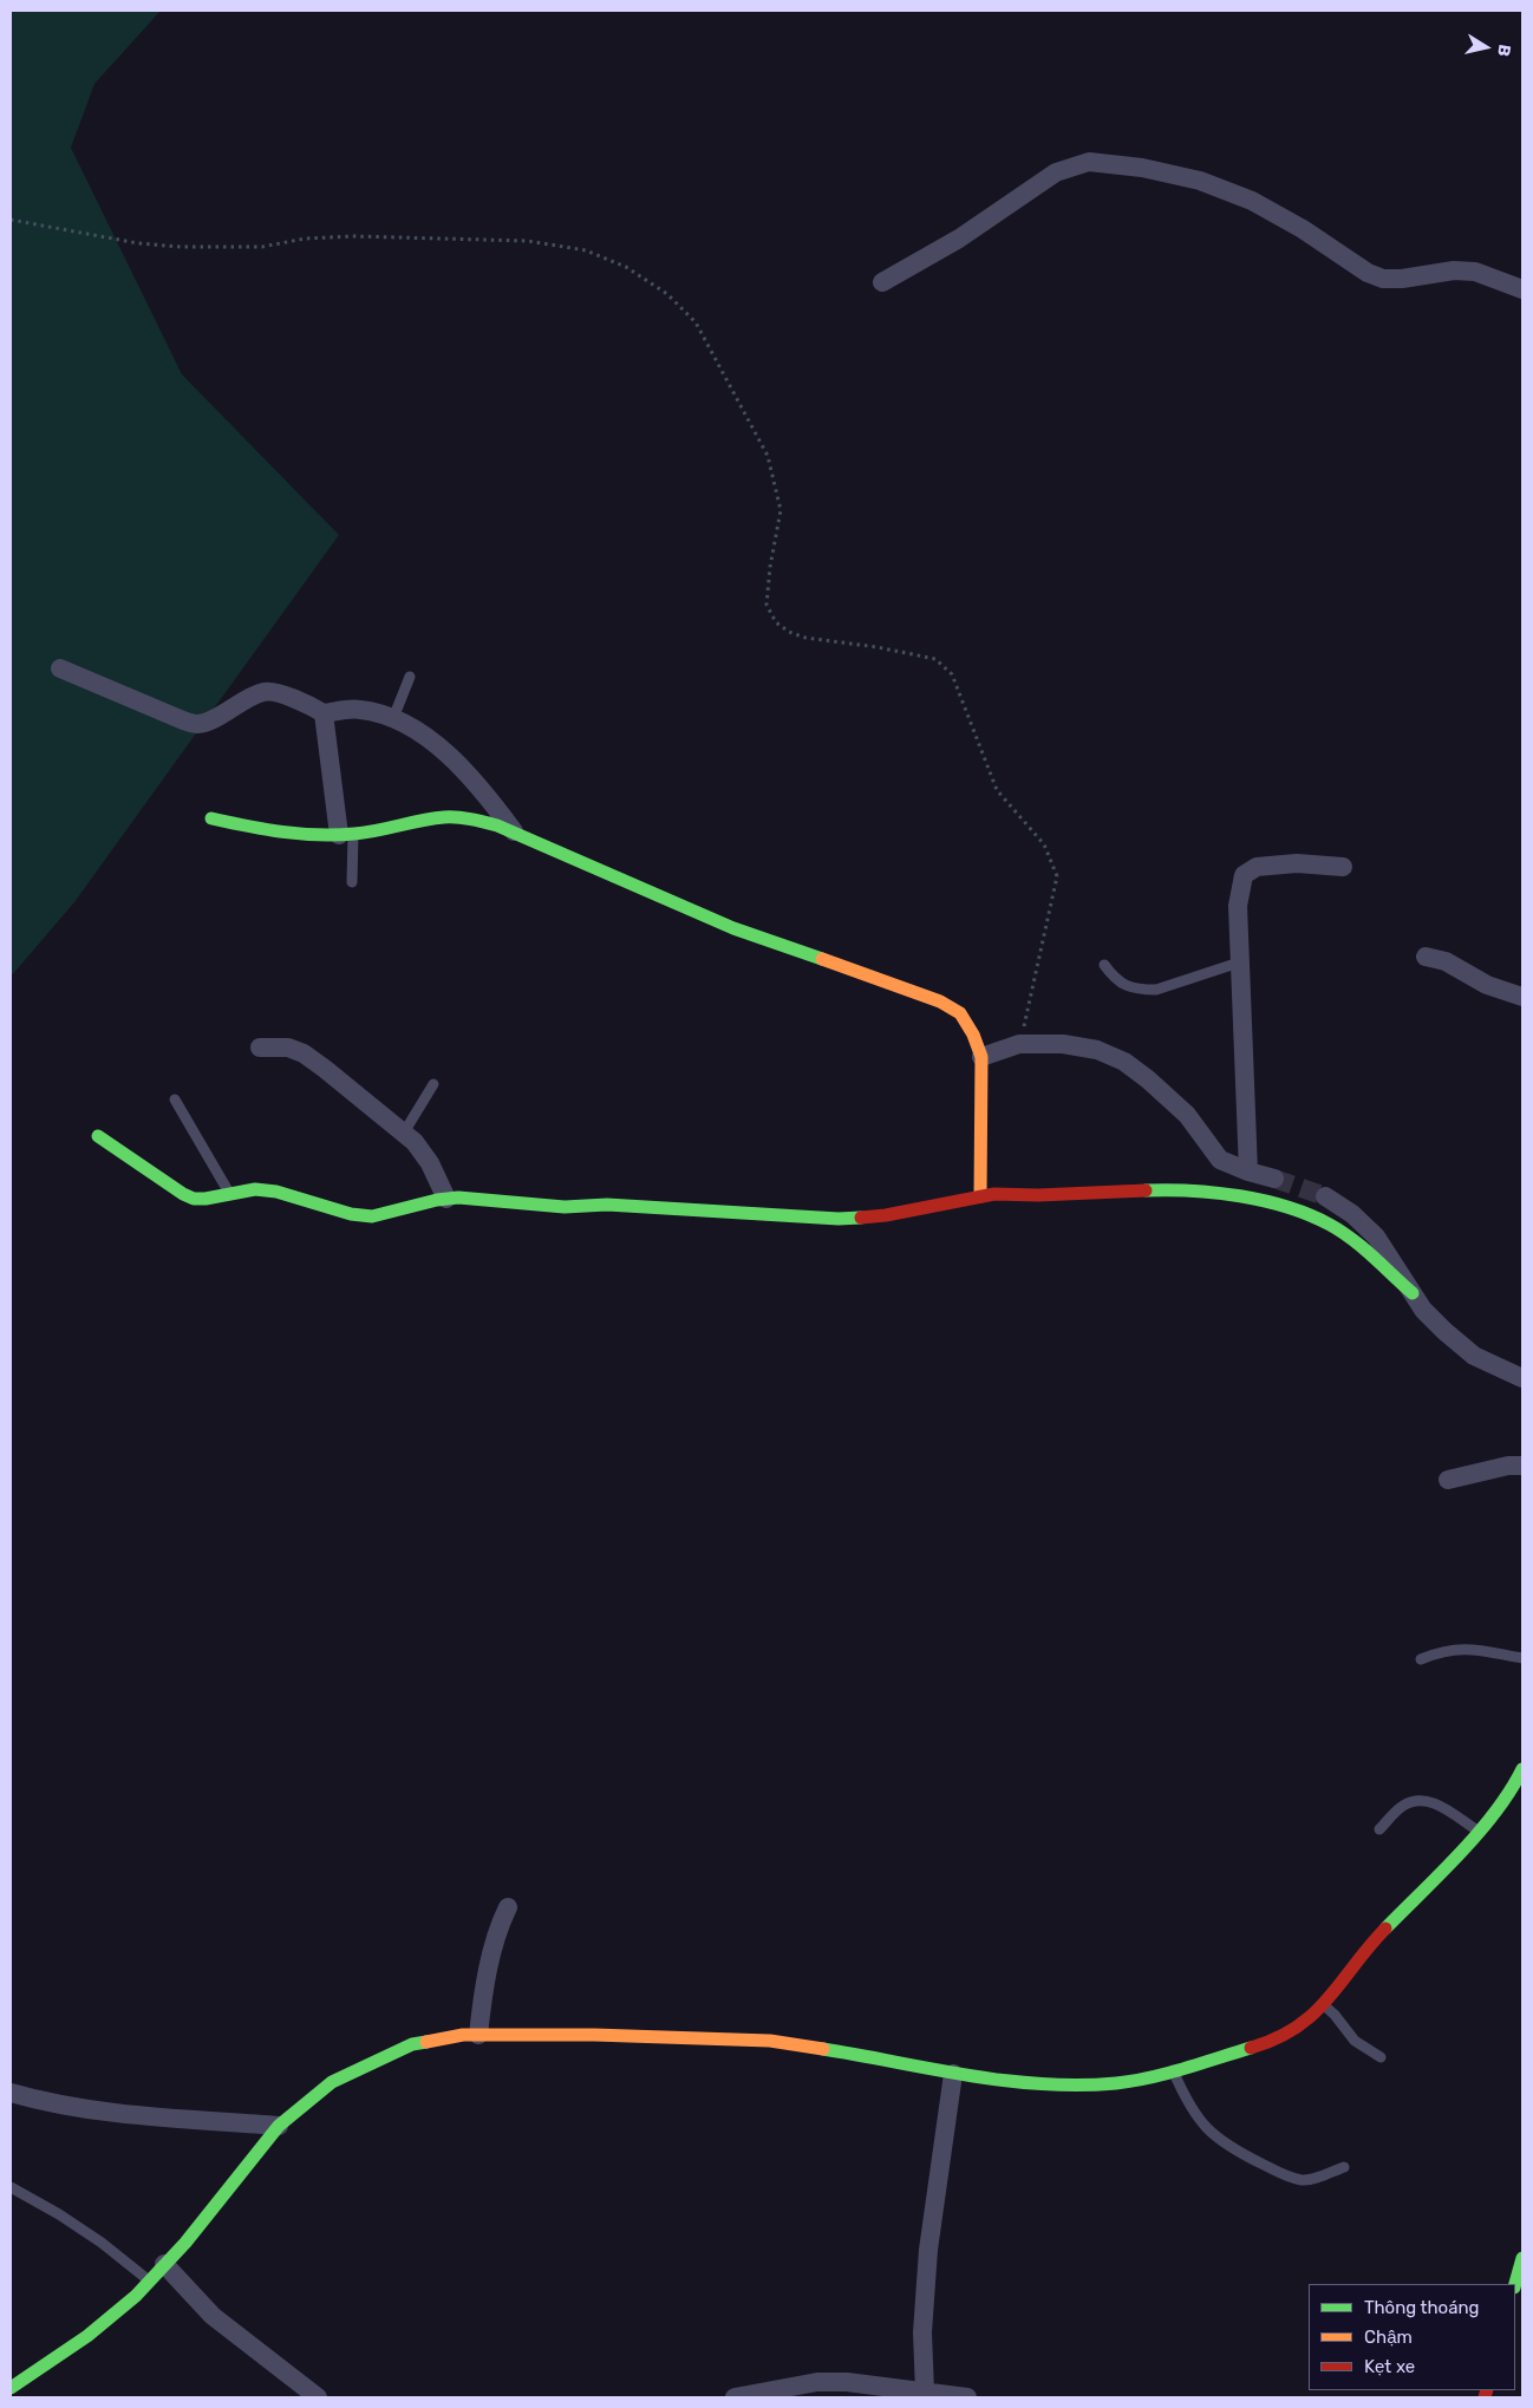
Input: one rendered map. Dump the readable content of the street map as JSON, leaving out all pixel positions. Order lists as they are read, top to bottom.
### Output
{
  "legend": ["Thông thoáng", "Chậm", "Kẹt xe"],
  "north": "right"
}
